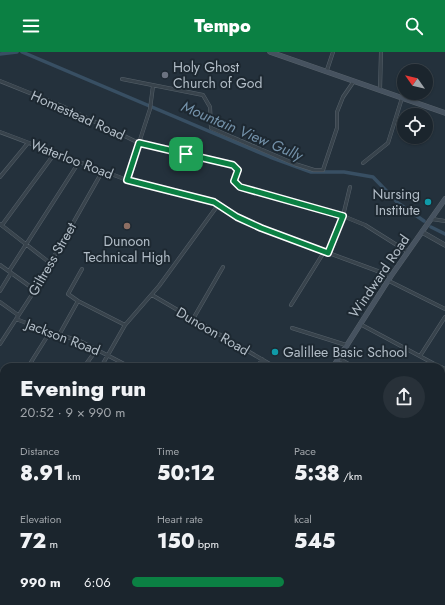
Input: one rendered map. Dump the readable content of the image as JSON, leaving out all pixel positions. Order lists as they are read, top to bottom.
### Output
{
  "streets": {
    "main road": ["Windward Road"],
    "street": [
      "Homestead Road",
      "Waterloo Road",
      "Giltress Street",
      "Dunoon Road",
      "Jackson Road"
    ]
  },
  "crossings": [
    ["Homestead Road", "Windward Road"],
    ["Waterloo Road", "Giltress Street"],
    ["Waterloo Road", "Windward Road"],
    ["Giltress Street", "Jackson Road"]
  ],
  "water": ["Mountain View Gully"],
  "places": [
    "Holy Ghost Church of God",
    "Nursing Institute",
    "Dunoon Technical High",
    "Galillee Basic School"
  ],
  "north": "top left",
  "page": {
    "header": "Tempo",
    "heading": ["Evening run", "20:52 · 9 × 990 m"],
    "stats": [
      ["Distance", "8.91 km"],
      ["Time", "50:12"],
      ["Pace", "5:38 /km"],
      ["Elevation", "72 m"],
      ["Heart rate", "150 bpm"],
      ["kcal", "545"]
    ],
    "list": [
      {
        "name": "990 m",
        "note": "6:06"
      }
    ]
  }
}
